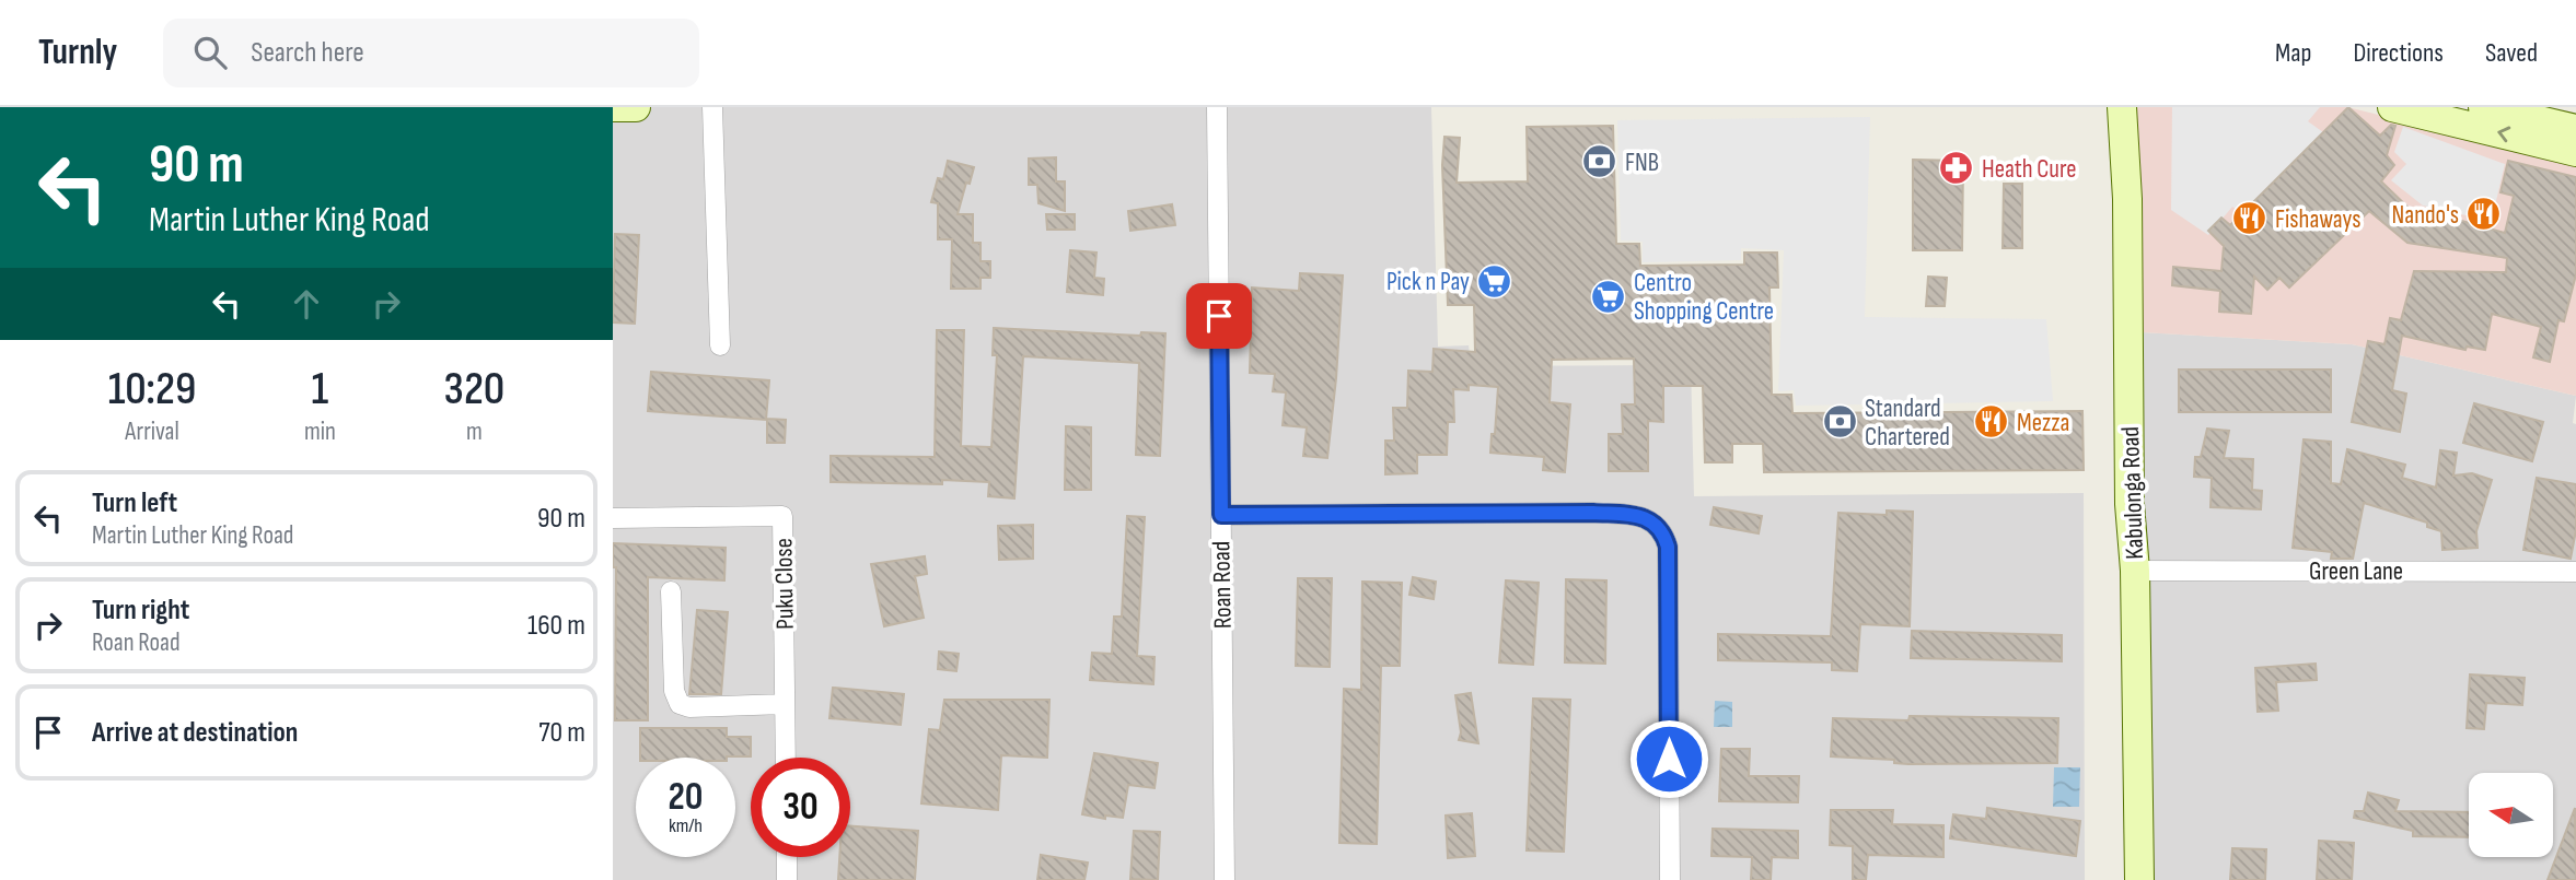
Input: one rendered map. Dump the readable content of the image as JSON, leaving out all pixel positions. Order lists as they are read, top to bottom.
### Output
{
  "streets": {
    "main road": ["Kabulonga Road"],
    "street": ["Green Lane", "Puku Close", "Roan Road"]
  },
  "crossings": [
    ["Kabulonga Road", "Green Lane"]
  ],
  "places": {
    "bank": ["FNB", "Standard Chartered"],
    "pharmacy": ["Heath Cure"],
    "restaurant": ["Nando's", "Fishaways", "Mezza"],
    "supermarket": ["Pick n Pay", "Centro Shopping Centre"]
  },
  "north": "left",
  "page": {
    "header": "Turnly",
    "search": "Search here",
    "nav": ["Map", "Directions", "Saved"],
    "turn": ["90 m", "Martin Luther King Road"],
    "eta": [
      "10:29",
      "Arrival",
      "1",
      "min",
      "320",
      "m"
    ],
    "list": [
      {
        "name": "Turn left",
        "note": "Martin Luther King Road",
        "value": "90 m"
      },
      {
        "name": "Turn right",
        "note": "Roan Road",
        "value": "160 m"
      },
      {
        "name": "Arrive at destination",
        "value": "70 m"
      }
    ],
    "speed": "20 km/h",
    "limit": "30"
  }
}
